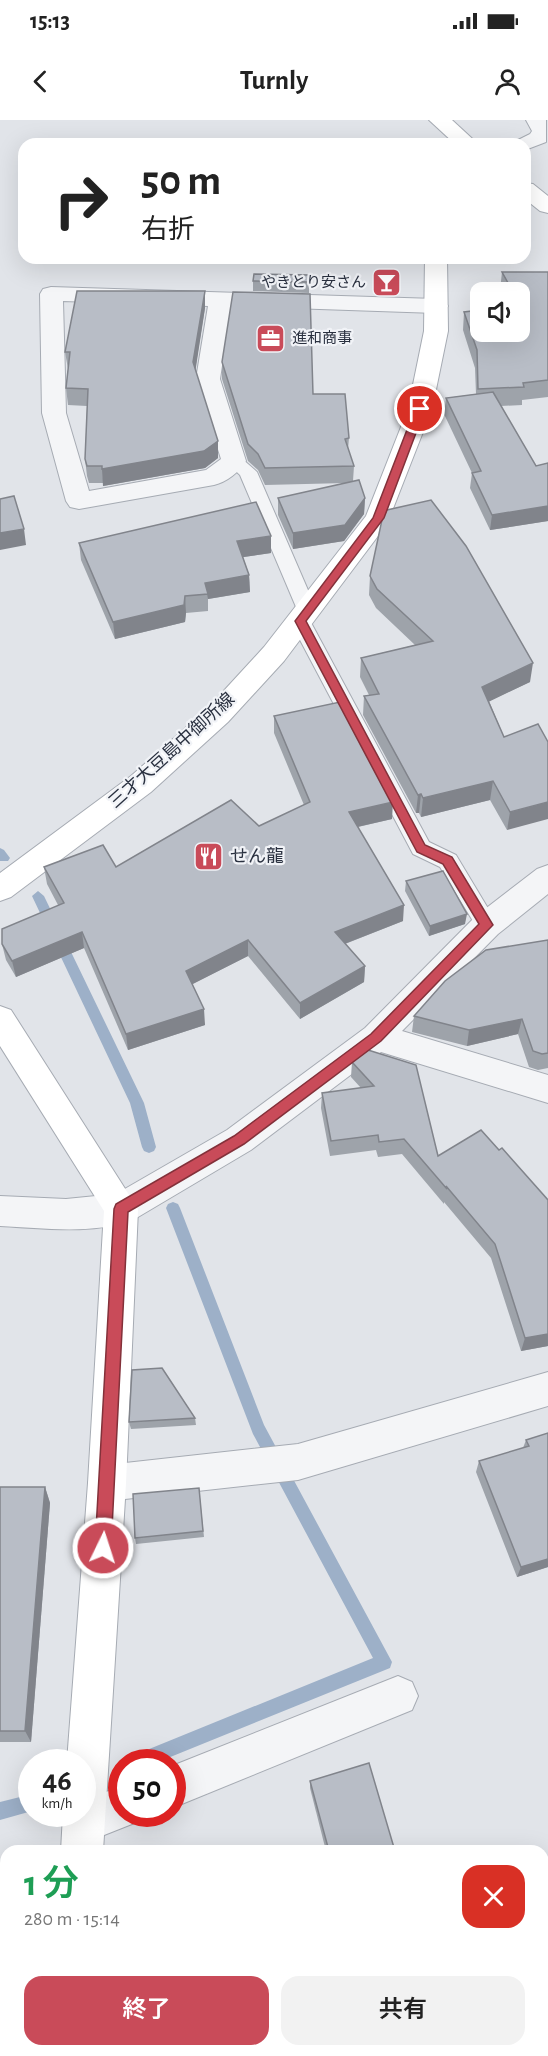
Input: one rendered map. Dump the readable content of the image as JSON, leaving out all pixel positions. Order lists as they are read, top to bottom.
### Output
{
  "streets": {
    "main road": ["三才大豆島中御所線"]
  },
  "places": {
    "bar": ["やきとり安さん"],
    "office": ["進和商事"],
    "restaurant": ["せん龍"]
  },
  "page": {
    "status": "15:13",
    "header": "Turnly",
    "turn": ["50 m", "右折"],
    "speed": "46 km/h",
    "limit": "50",
    "heading": ["1 分", "280 m · 15:14"],
    "buttons": ["終了", "共有"]
  }
}
